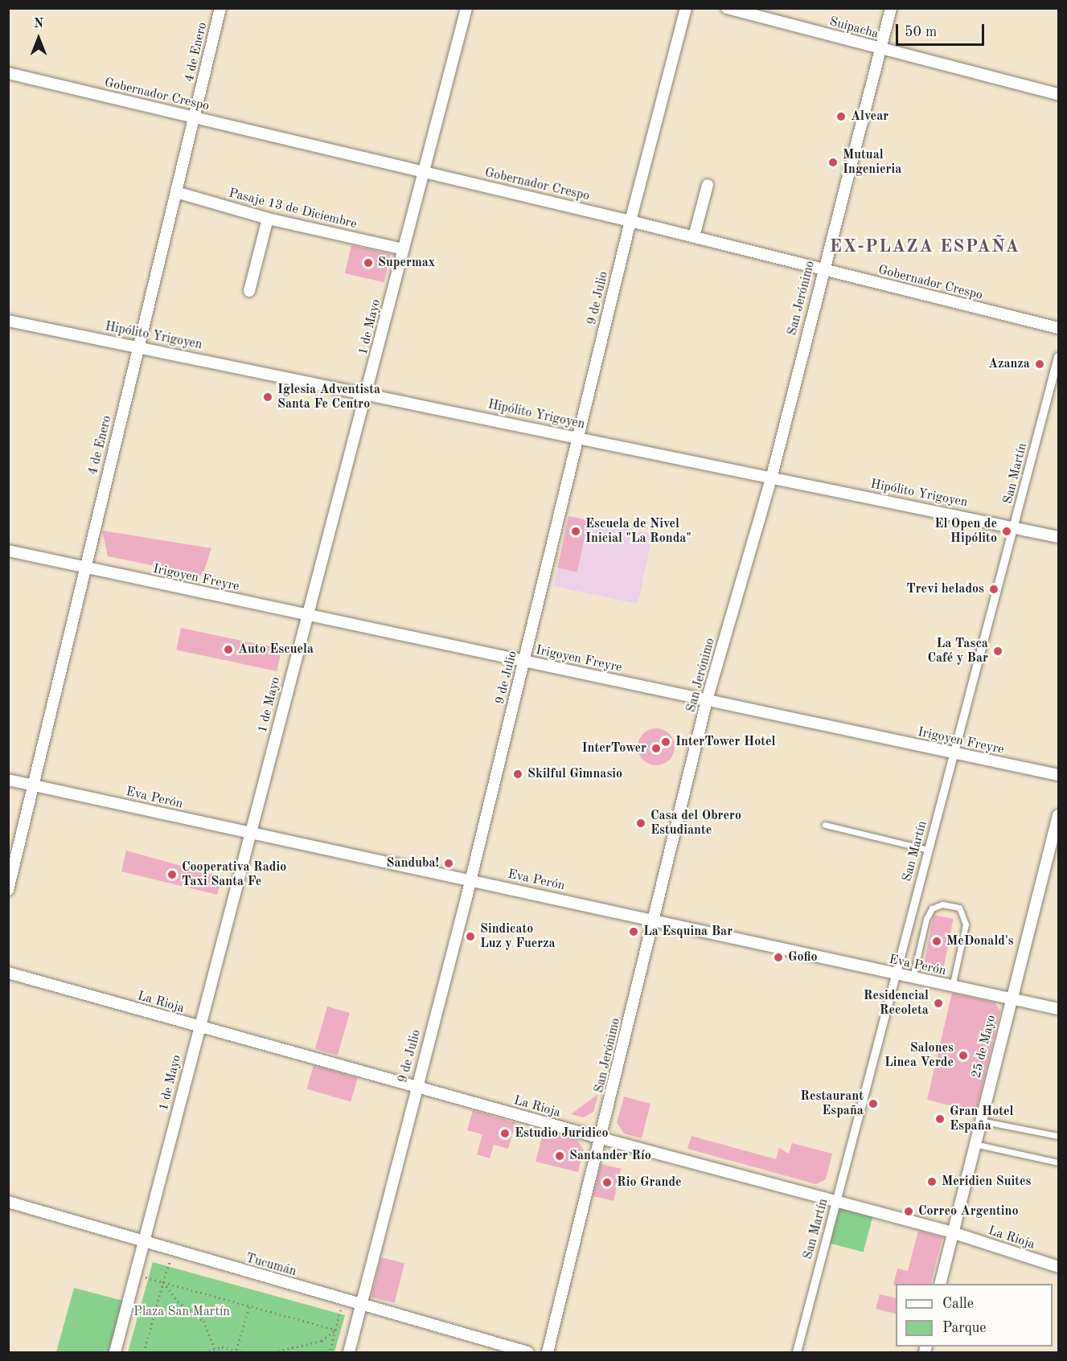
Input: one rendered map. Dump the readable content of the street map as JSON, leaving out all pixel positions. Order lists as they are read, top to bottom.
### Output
{
  "streets": {
    "street": [
      "Suipacha",
      "4 de Enero",
      "Gobernador Crespo",
      "Pasaje 13 de Diciembre",
      "9 de Julio",
      "San Jerónimo",
      "1 de Mayo",
      "Hipólito Yrigoyen",
      "San Martín",
      "Irigoyen Freyre",
      "Eva Perón",
      "La Rioja",
      "25 de Mayo",
      "Tucumán"
    ]
  },
  "crossings": [
    ["Suipacha", "San Jerónimo"],
    ["4 de Enero", "Gobernador Crespo"],
    ["4 de Enero", "Pasaje 13 de Diciembre"],
    ["4 de Enero", "Hipólito Yrigoyen"],
    ["4 de Enero", "Irigoyen Freyre"],
    ["4 de Enero", "Eva Perón"],
    ["Gobernador Crespo", "9 de Julio"],
    ["Gobernador Crespo", "San Jerónimo"],
    ["Gobernador Crespo", "1 de Mayo"],
    ["Pasaje 13 de Diciembre", "1 de Mayo"],
    ["9 de Julio", "Hipólito Yrigoyen"],
    ["9 de Julio", "Irigoyen Freyre"],
    ["9 de Julio", "Eva Perón"],
    ["9 de Julio", "La Rioja"],
    ["9 de Julio", "Tucumán"],
    ["San Jerónimo", "Hipólito Yrigoyen"],
    ["San Jerónimo", "Irigoyen Freyre"],
    ["San Jerónimo", "Eva Perón"],
    ["San Jerónimo", "La Rioja"],
    ["1 de Mayo", "Hipólito Yrigoyen"],
    ["1 de Mayo", "Irigoyen Freyre"],
    ["1 de Mayo", "Eva Perón"],
    ["1 de Mayo", "La Rioja"],
    ["1 de Mayo", "Tucumán"],
    ["Hipólito Yrigoyen", "San Martín"],
    ["San Martín", "Irigoyen Freyre"],
    ["San Martín", "Eva Perón"],
    ["San Martín", "La Rioja"],
    ["Eva Perón", "25 de Mayo"],
    ["La Rioja", "25 de Mayo"]
  ],
  "districts": ["EX-PLAZA ESPAÑA"],
  "parks": ["Plaza San Martín"],
  "places": [
    "Alvear",
    "Mutual Ingenieria",
    "Supermax",
    "Azanza",
    "Iglesia Adventista Santa Fe Centro",
    "Escuela de Nivel Inicial \"La Ronda\"",
    "El Open de Hipólito",
    "Trevi helados",
    "Auto Escuela",
    "La Tasca Café y Bar",
    "InterTower Hotel",
    "InterTower",
    "Skilful Gimnasio",
    "Casa del Obrero Estudiante",
    "Sanduba!",
    "Cooperativa Radio Taxi Santa Fe",
    "La Esquina Bar",
    "Sindicato Luz y Fuerza",
    "McDonald's",
    "Gofio",
    "Residencial Recoleta",
    "Salones Linea Verde",
    "Restaurant España",
    "Gran Hotel España",
    "Estudio Juridico",
    "Santander Río",
    "Meridien Suites",
    "Rio Grande",
    "Correo Argentino"
  ],
  "legend": ["Calle", "Parque"],
  "scale_bar": "50 m",
  "north": "top"
}
